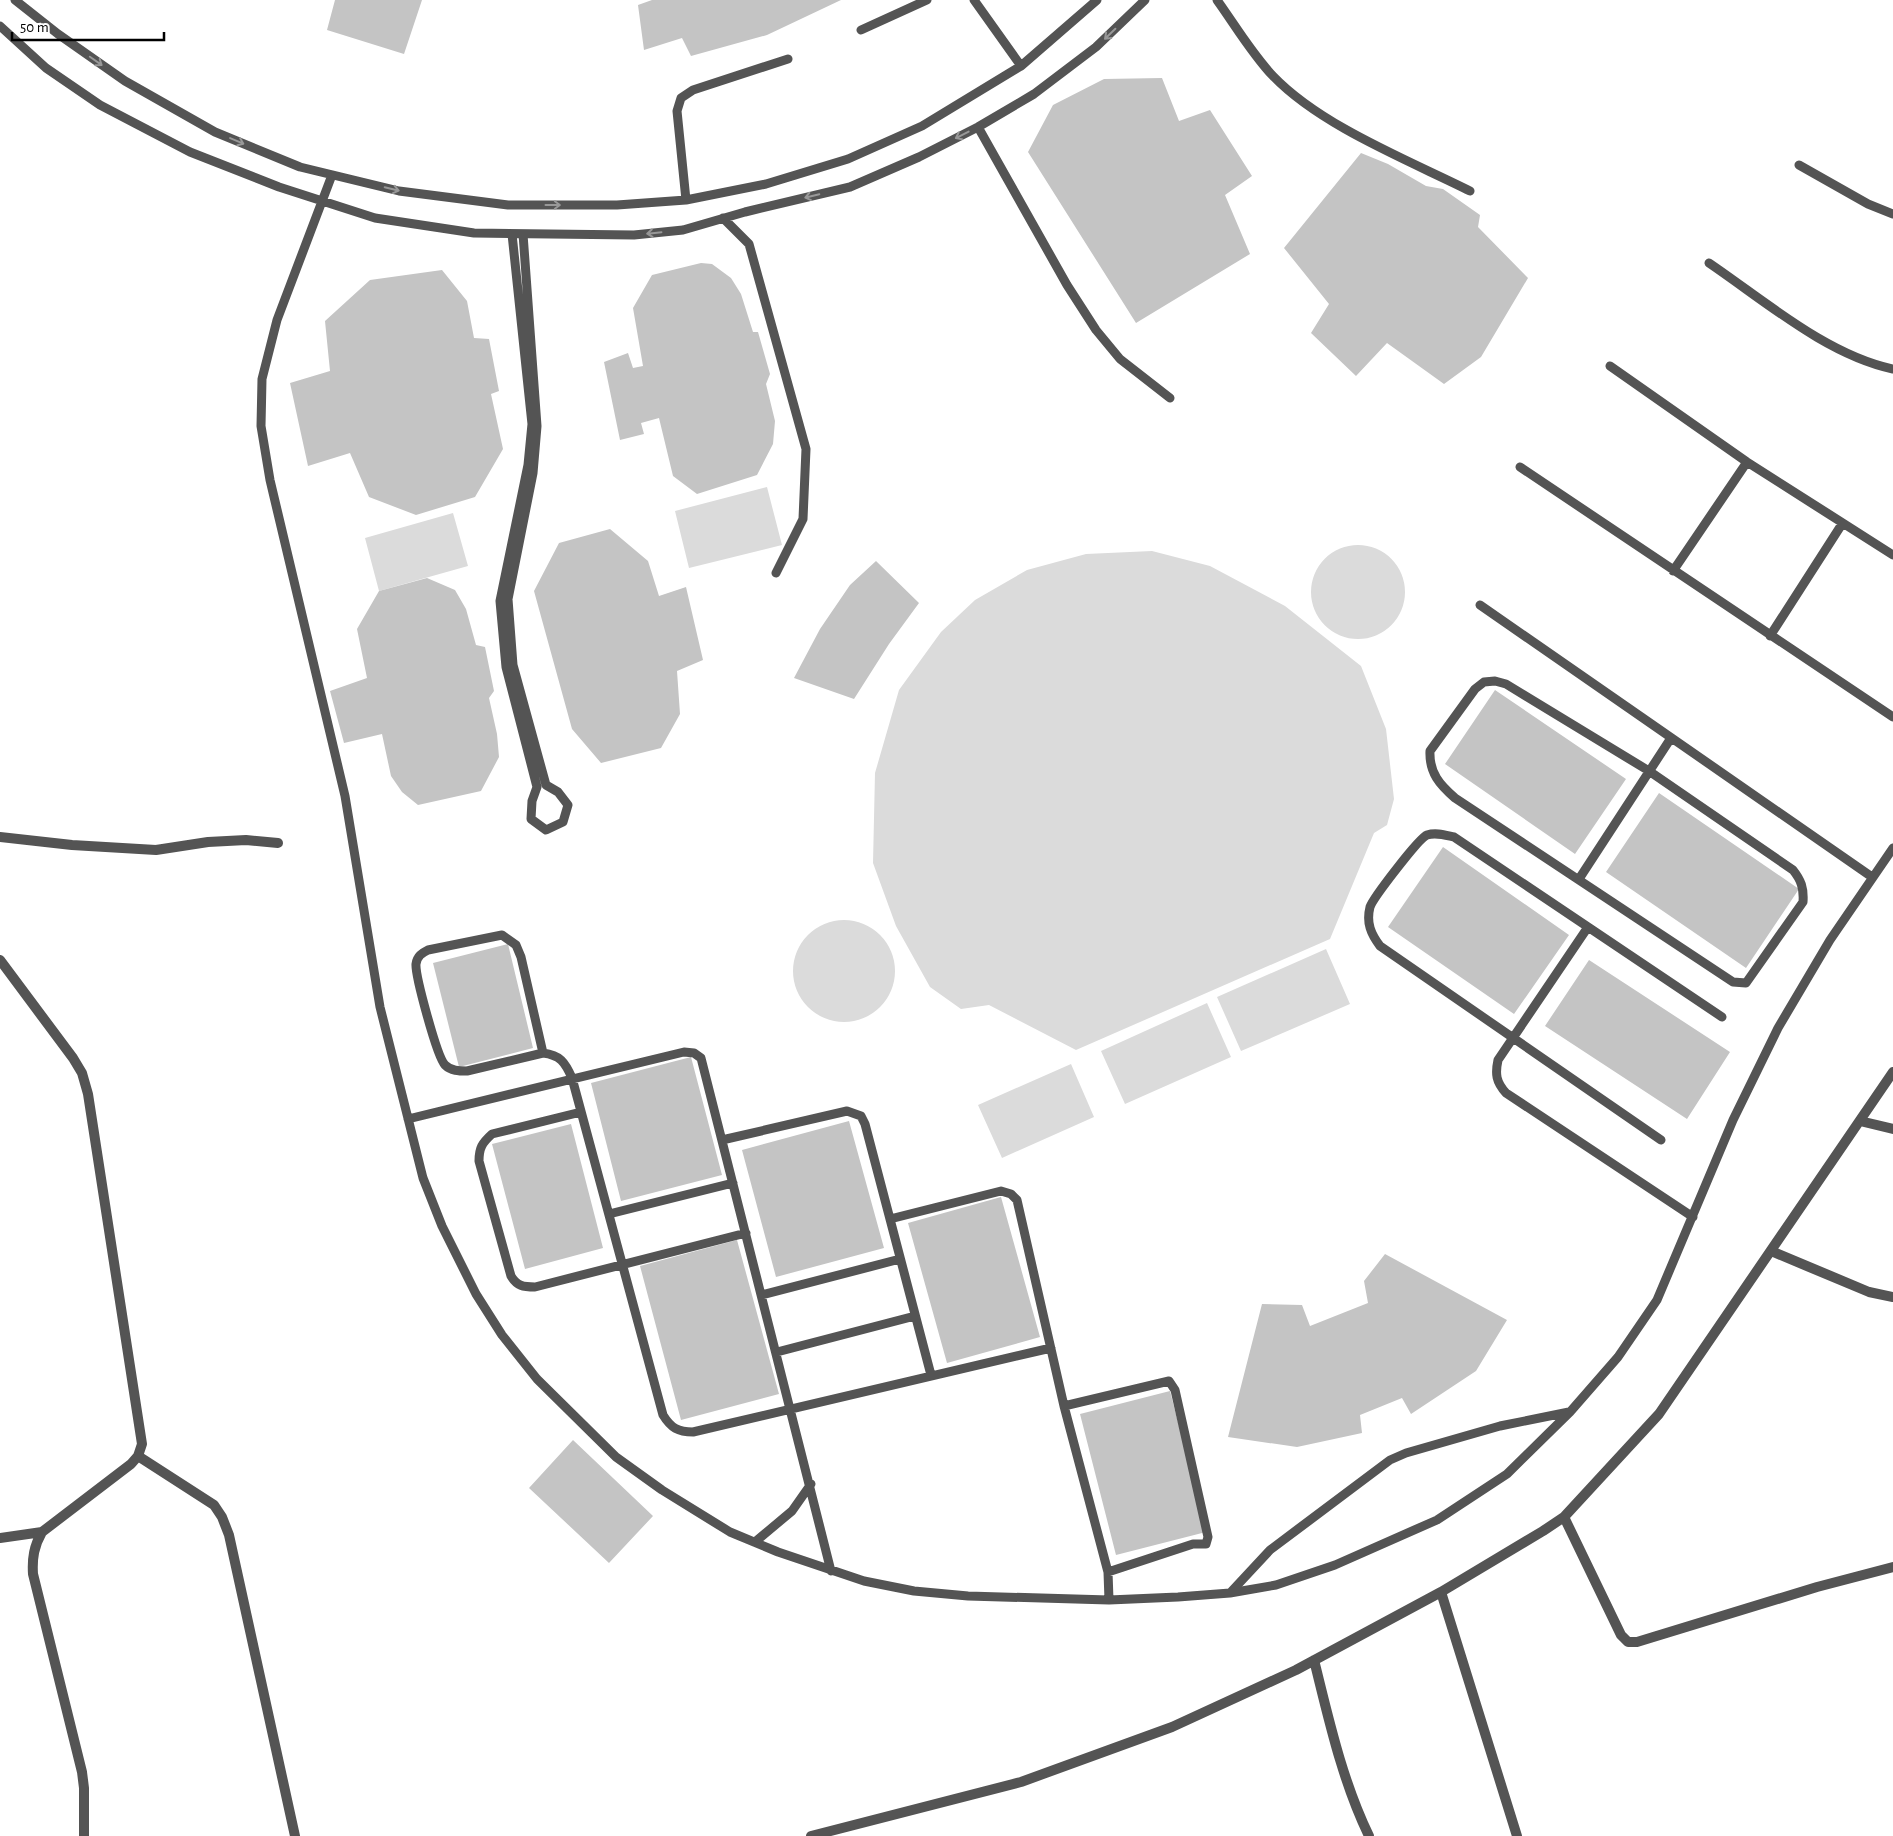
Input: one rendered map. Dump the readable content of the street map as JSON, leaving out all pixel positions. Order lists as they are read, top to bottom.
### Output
{
  "scale_bar": "50 m"
}
